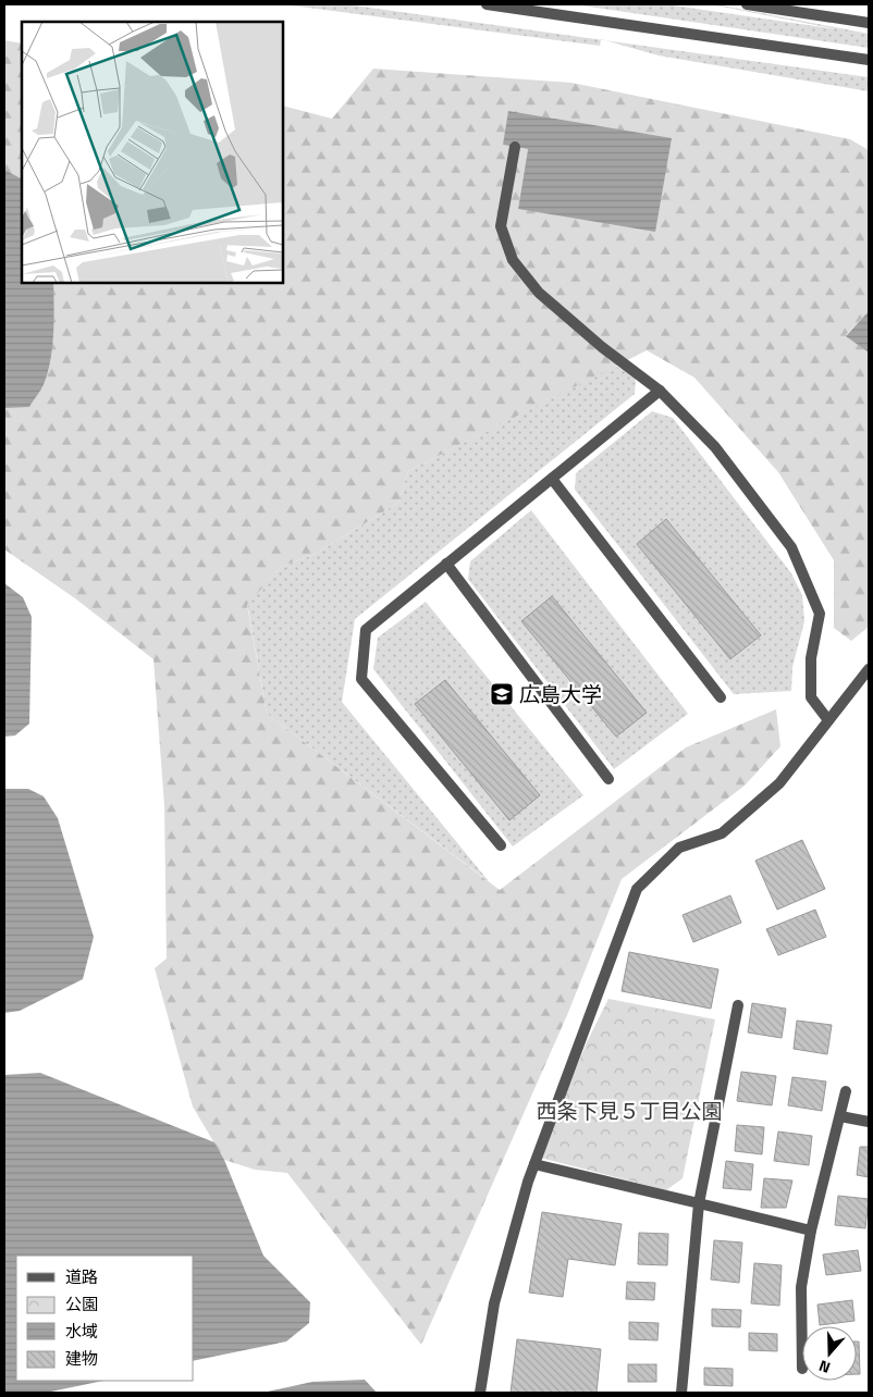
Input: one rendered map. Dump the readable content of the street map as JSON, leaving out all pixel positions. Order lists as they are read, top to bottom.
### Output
{
  "parks": ["西条下見５丁目公園"],
  "places": {
    "school or university": ["広島大学"]
  },
  "legend": [
    "道路",
    "公園",
    "水域",
    "建物"
  ],
  "north": "bottom"
}
